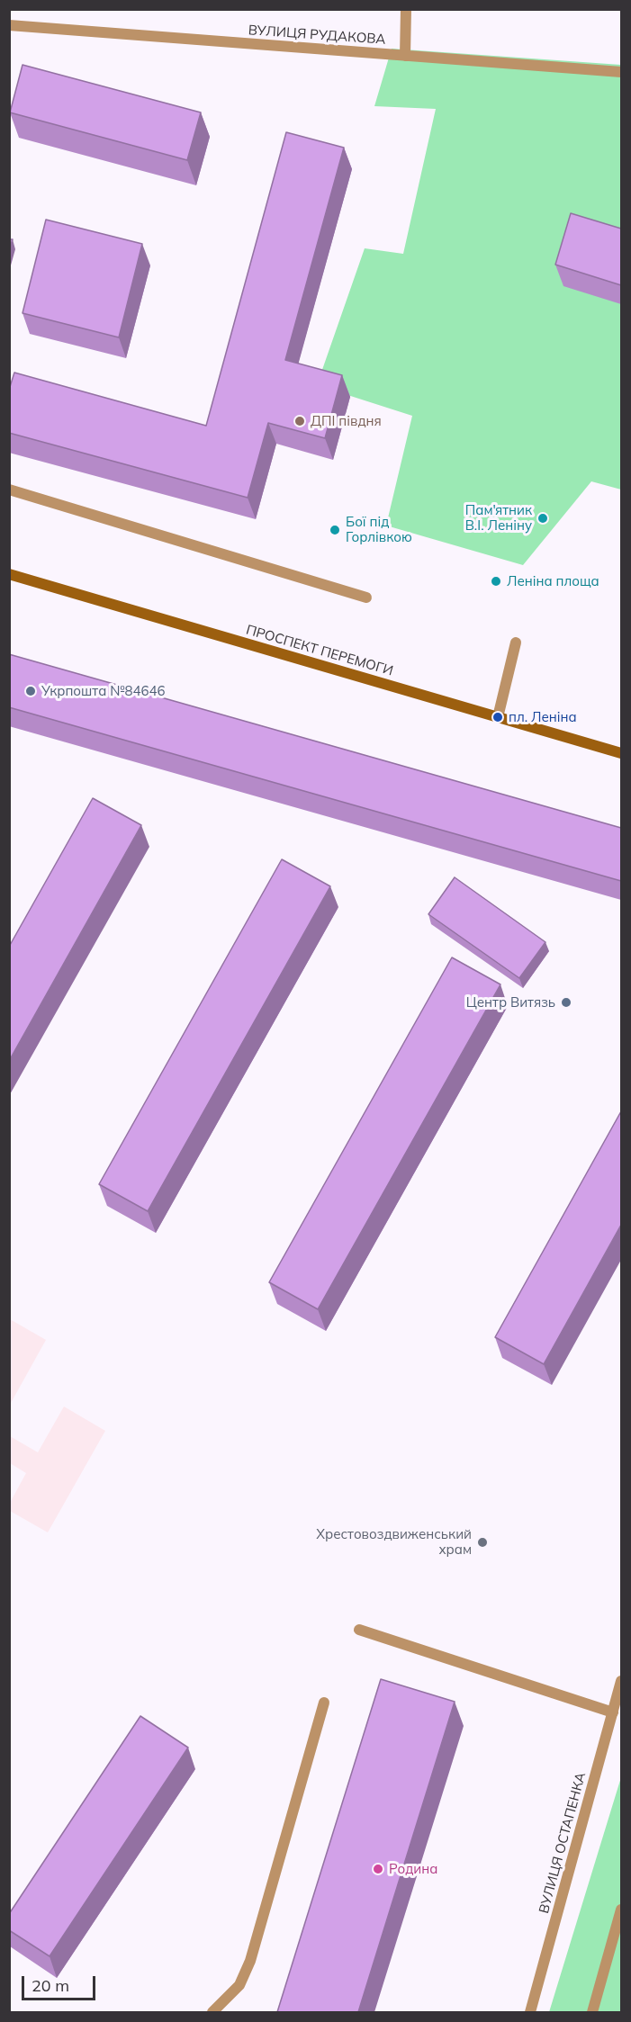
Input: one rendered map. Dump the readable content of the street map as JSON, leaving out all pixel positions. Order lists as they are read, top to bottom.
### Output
{
  "streets": {
    "main road": ["ПРОСПЕКТ ПЕРЕМОГИ"],
    "street": ["ВУЛИЦЯ РУДАКОВА", "ВУЛИЦЯ ОСТАПЕНКА"]
  },
  "places": [
    "ДПІ півдня",
    "Пам'ятник В.І. Леніну",
    "Бої під Горлівкою",
    "Леніна площа",
    "Укрпошта №84646",
    "пл. Леніна",
    "Центр Витязь",
    "Хрестовоздвиженський храм",
    "Родина"
  ],
  "scale_bar": "20 m"
}
